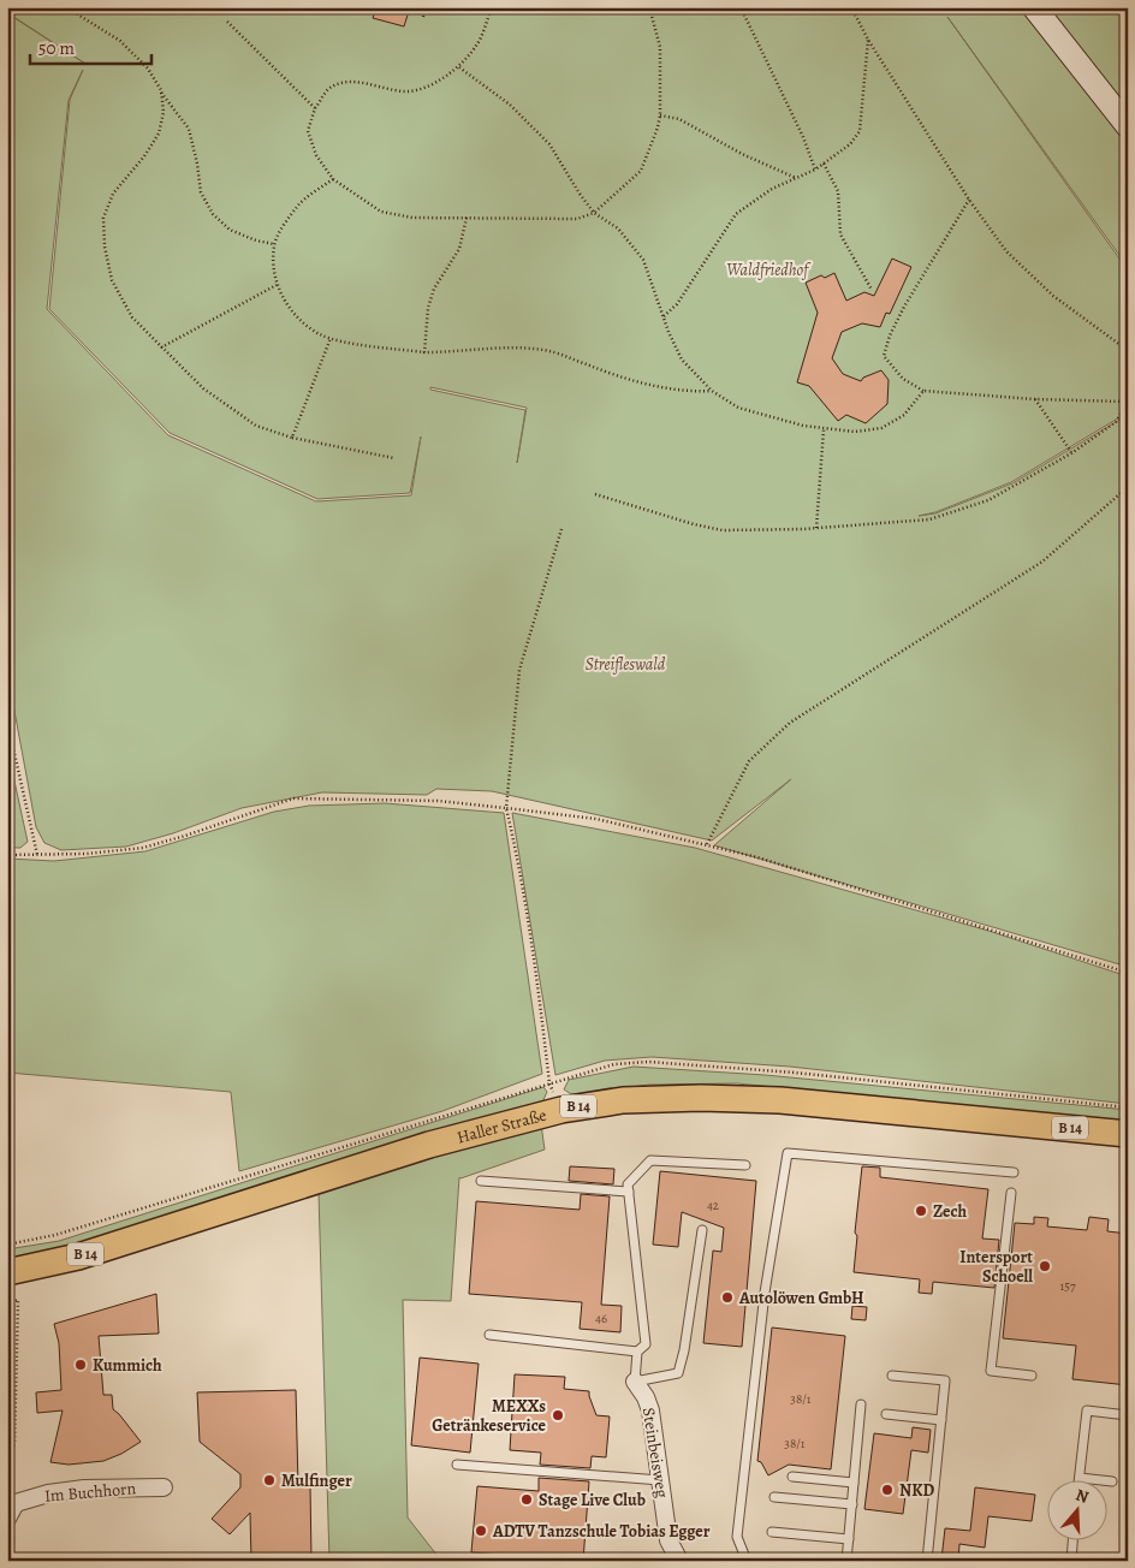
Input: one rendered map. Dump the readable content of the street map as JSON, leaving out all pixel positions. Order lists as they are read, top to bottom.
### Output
{
  "streets": {
    "main road": ["B 14", "Haller Straße"],
    "street": ["Steinbeisweg", "Im Buchhorn"]
  },
  "parks": ["Waldfriedhof", "Streifleswald"],
  "places": [
    "Zech",
    "Intersport Schoell",
    "Autolöwen GmbH",
    "Kummich",
    "MEXXs Getränkeservice",
    "Mulfinger",
    "NKD",
    "Stage Live Club",
    "ADTV Tanzschule Tobias Egger"
  ],
  "house_numbers": [
    "42",
    "157",
    "46",
    "38/1",
    "38/1"
  ],
  "scale_bar": "50 m",
  "north": "top"
}
